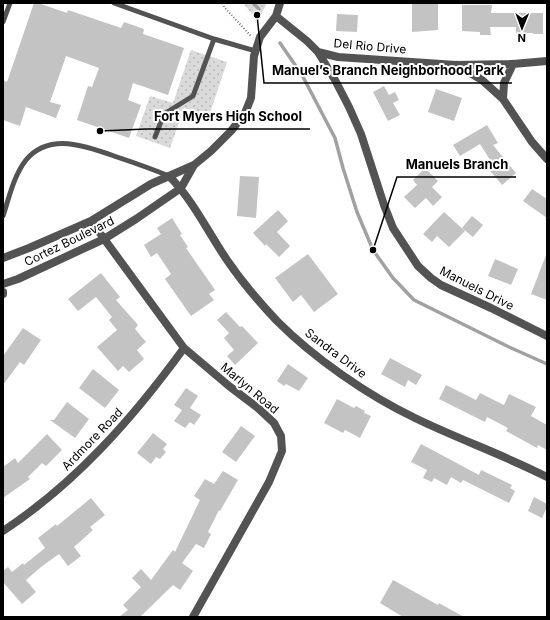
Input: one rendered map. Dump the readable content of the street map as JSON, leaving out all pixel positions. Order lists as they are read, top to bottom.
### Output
{
  "streets": {
    "street": [
      "Del Rio Drive",
      "Cortez Boulevard",
      "Manuels Drive",
      "Sandra Drive",
      "Marlyn Road",
      "Ardmore Road"
    ]
  },
  "crossings": [
    ["Del Rio Drive", "Cortez Boulevard"],
    ["Del Rio Drive", "Manuels Drive"],
    ["Cortez Boulevard", "Sandra Drive"],
    ["Cortez Boulevard", "Marlyn Road"],
    ["Marlyn Road", "Ardmore Road"]
  ],
  "places": ["Manuel’s Branch Neighborhood Park", "Fort Myers High School", "Manuels Branch"],
  "north": "bottom"
}
